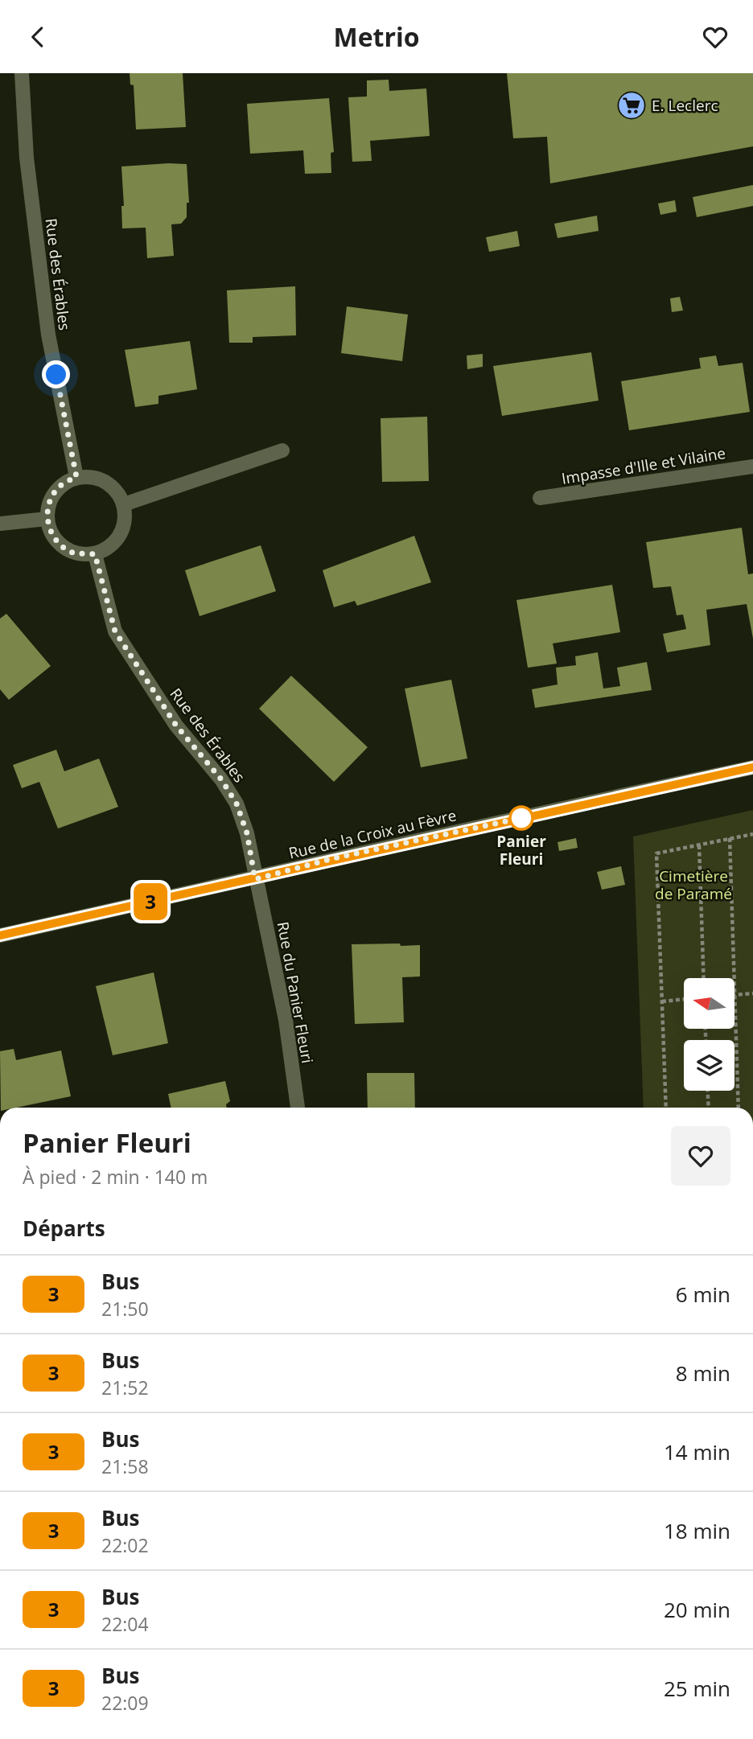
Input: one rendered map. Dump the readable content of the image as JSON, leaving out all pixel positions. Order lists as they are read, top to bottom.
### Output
{
  "streets": {
    "street": [
      "Rue des Érables",
      "Impasse d'Ille et Vilaine",
      "Rue de la Croix au Fèvre",
      "Rue du Panier Fleuri"
    ]
  },
  "crossings": [
    ["Rue des Érables", "Rue de la Croix au Fèvre"],
    ["Rue des Érables", "Rue du Panier Fleuri"],
    ["Rue de la Croix au Fèvre", "Rue du Panier Fleuri"]
  ],
  "parks": ["Cimetière de Paramé"],
  "places": {
    "supermarket": ["E. Leclerc"],
    "other": ["Panier Fleuri"]
  },
  "lines": ["bus line 3"],
  "north": "left",
  "page": {
    "header": "Metrio",
    "on_map": "3",
    "heading": [
      ["Panier Fleuri", "À pied · 2 min · 140 m"],
      "Départs"
    ],
    "list": [
      {
        "mark": "3",
        "name": "Bus",
        "note": "21:50",
        "value": "6 min"
      },
      {
        "mark": "3",
        "name": "Bus",
        "note": "21:52",
        "value": "8 min"
      },
      {
        "mark": "3",
        "name": "Bus",
        "note": "21:58",
        "value": "14 min"
      },
      {
        "mark": "3",
        "name": "Bus",
        "note": "22:02",
        "value": "18 min"
      },
      {
        "mark": "3",
        "name": "Bus",
        "note": "22:04",
        "value": "20 min"
      },
      {
        "mark": "3",
        "name": "Bus",
        "note": "22:09",
        "value": "25 min"
      }
    ]
  }
}
